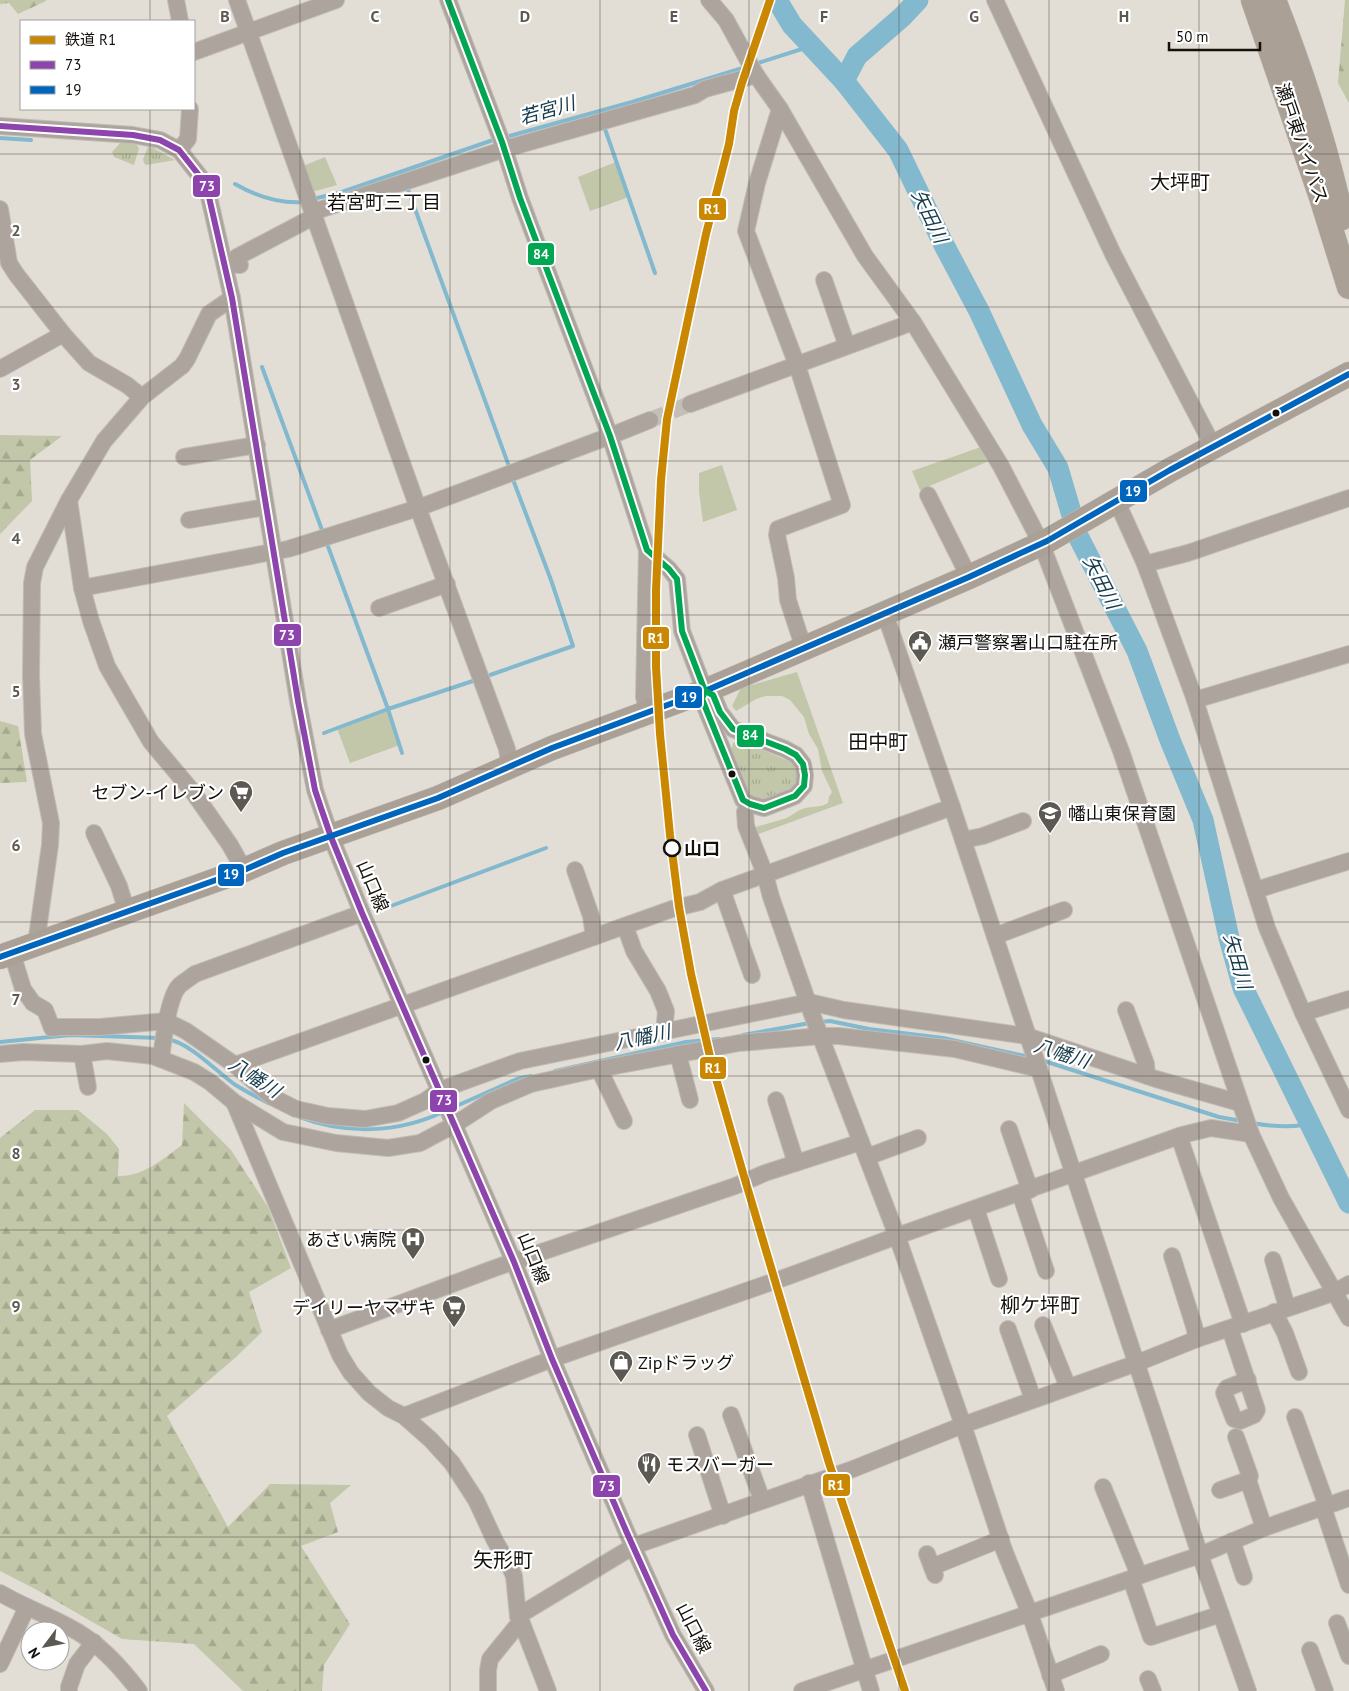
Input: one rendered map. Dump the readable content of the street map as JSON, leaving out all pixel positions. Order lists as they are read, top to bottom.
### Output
{
  "streets": {
    "highway": ["瀬戸東バイパス"],
    "street": ["山口線"]
  },
  "districts": [
    "大坪町",
    "若宮町三丁目",
    "田中町",
    "柳ケ坪町",
    "矢形町"
  ],
  "water": ["若宮川", "矢田川", "八幡川"],
  "places": {
    "public building": ["瀬戸警察署山口駐在所"],
    "supermarket": ["セブン-イレブン", "デイリーヤマザキ"],
    "school or university": ["幡山東保育園"],
    "other": ["山口"],
    "hospital": ["あさい病院"],
    "shop": ["Zipドラッグ"],
    "restaurant": ["モスバーガー"]
  },
  "lines": [
    "rail line R1",
    "transit line 84",
    "transit line 73",
    "transit line 19"
  ],
  "legend": ["鉄道 R1", "73", "19"],
  "scale_bar": "50 m",
  "north": "bottom left",
  "grid": {
    "columns": [
      "B",
      "C",
      "D",
      "E",
      "F",
      "G",
      "H"
    ],
    "rows": [
      "2",
      "3",
      "4",
      "5",
      "6",
      "7",
      "8",
      "9"
    ]
  }
}
